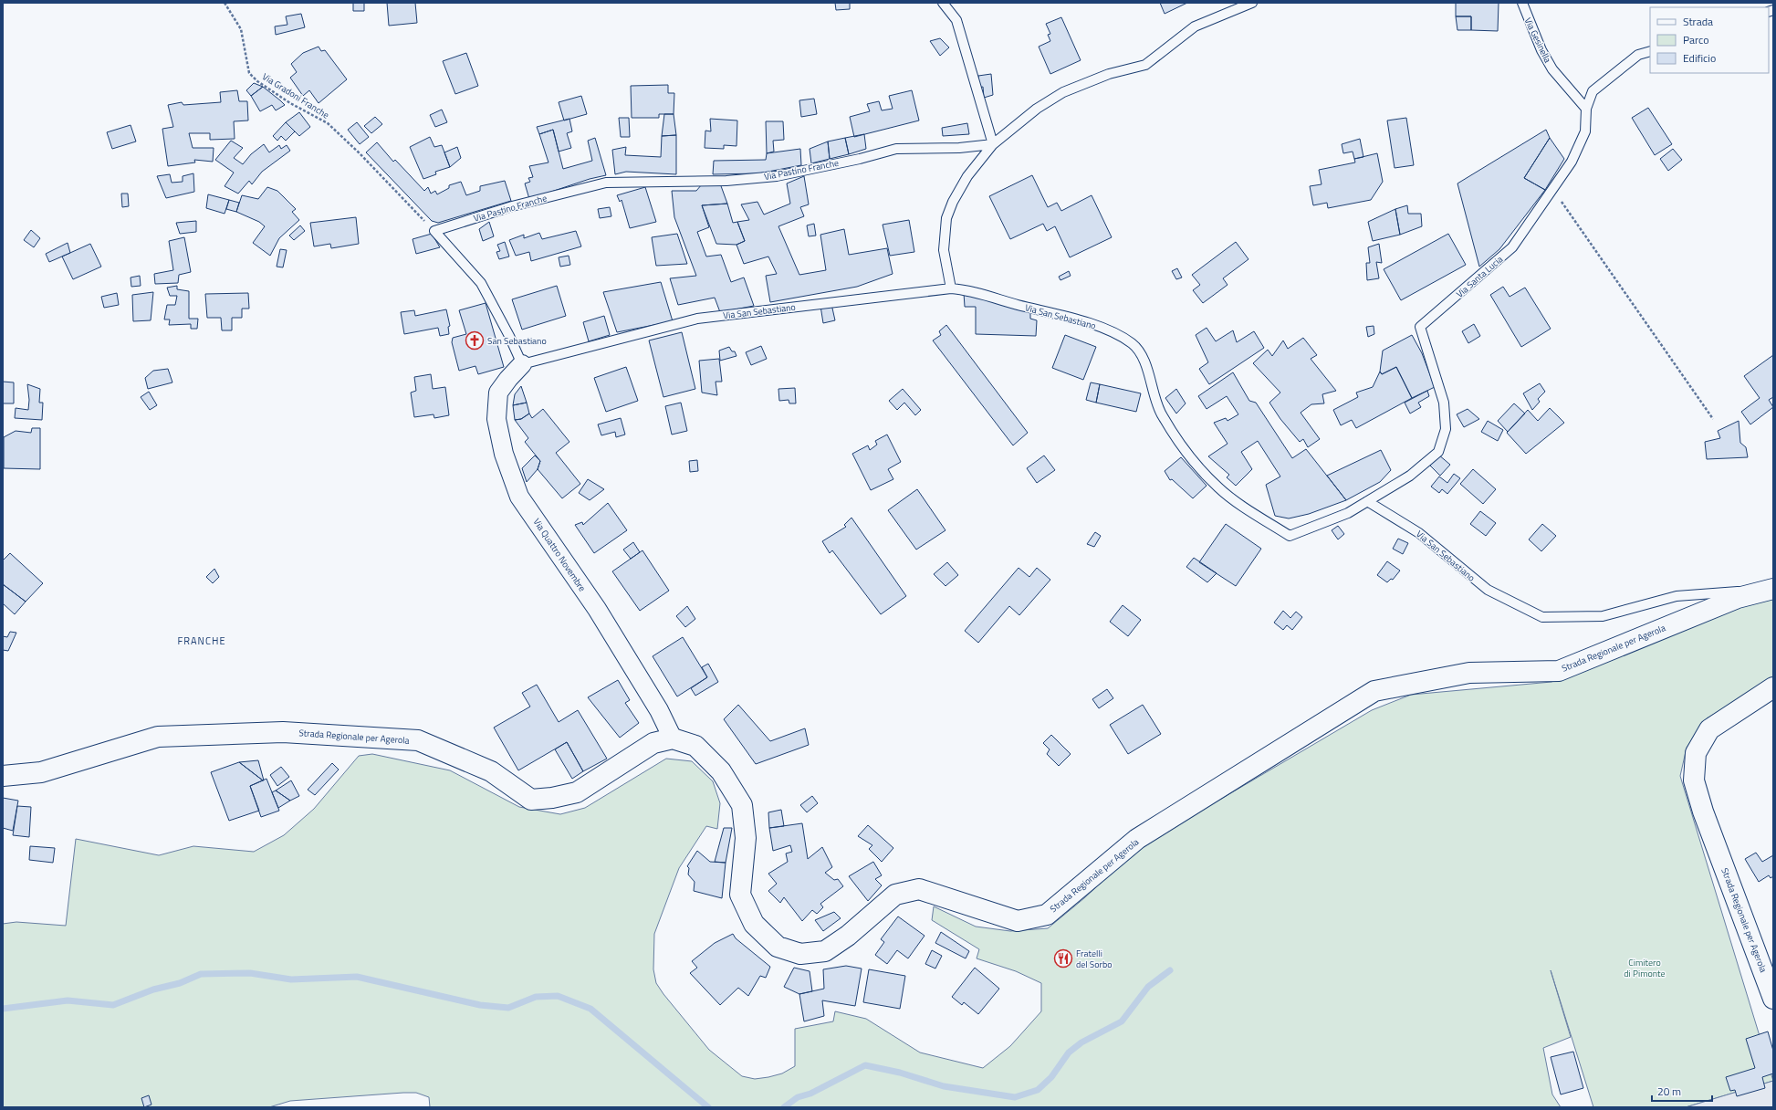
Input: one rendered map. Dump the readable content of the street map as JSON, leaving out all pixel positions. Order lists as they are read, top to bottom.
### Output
{
  "streets": {
    "main road": ["Strada Regionale per Agerola"],
    "street": ["Via Quattro Novembre"],
    "lane": [
      "Via Gesinella",
      "Via Pastino Franche",
      "Via Santa Lucia",
      "Via San Sebastiano"
    ],
    "path": ["Via Gradoni Franche"]
  },
  "crossings": [
    ["Via Gesinella", "Via Santa Lucia"],
    ["Via Gradoni Franche", "Via Pastino Franche"],
    ["Via Santa Lucia", "Via San Sebastiano"],
    ["Via San Sebastiano", "Via Quattro Novembre"],
    ["Via San Sebastiano", "Strada Regionale per Agerola"],
    ["Via Quattro Novembre", "Strada Regionale per Agerola"]
  ],
  "districts": ["FRANCHE"],
  "parks": ["Cimitero di Pimonte"],
  "places": {
    "church": ["San Sebastiano"],
    "restaurant": ["Fratelli del Sorbo"]
  },
  "legend": ["Strada", "Parco", "Edificio"],
  "scale_bar": "20 m"
}
